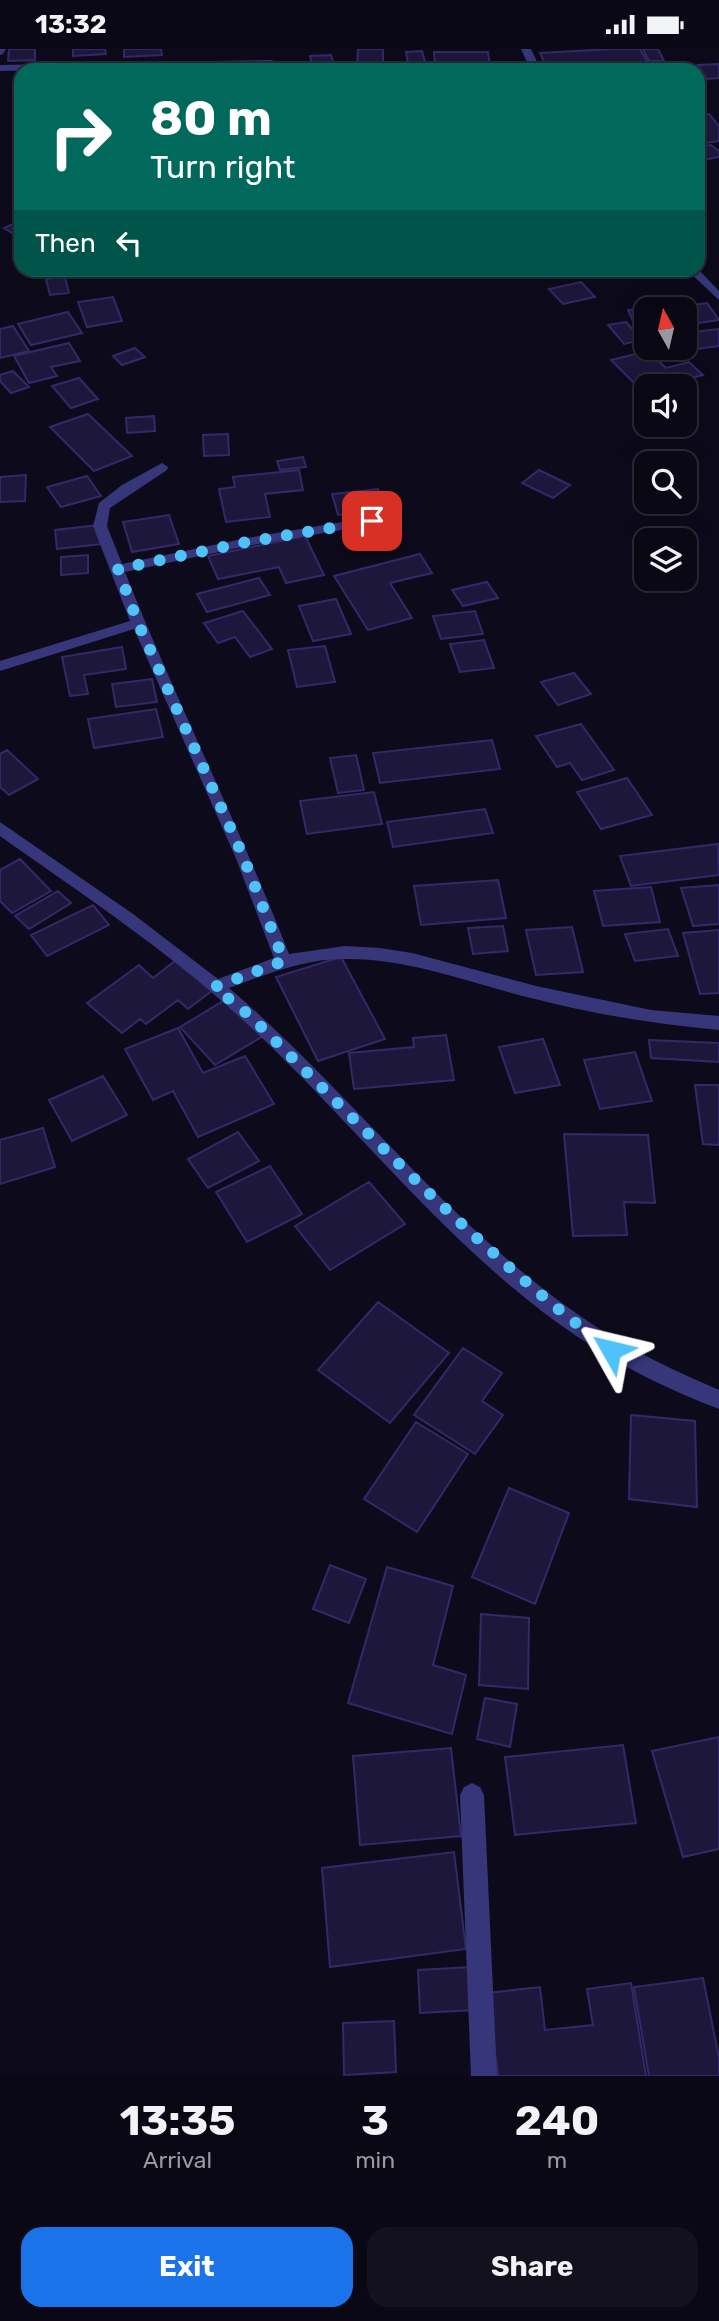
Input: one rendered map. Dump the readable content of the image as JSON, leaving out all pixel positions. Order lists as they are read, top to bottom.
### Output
{
  "north": "top",
  "page": {
    "status": "13:32",
    "turn": ["80 m", "Turn right"],
    "then": "Then",
    "eta": [
      "13:35",
      "Arrival",
      "3",
      "min",
      "240",
      "m"
    ],
    "buttons": ["Exit", "Share"]
  }
}
